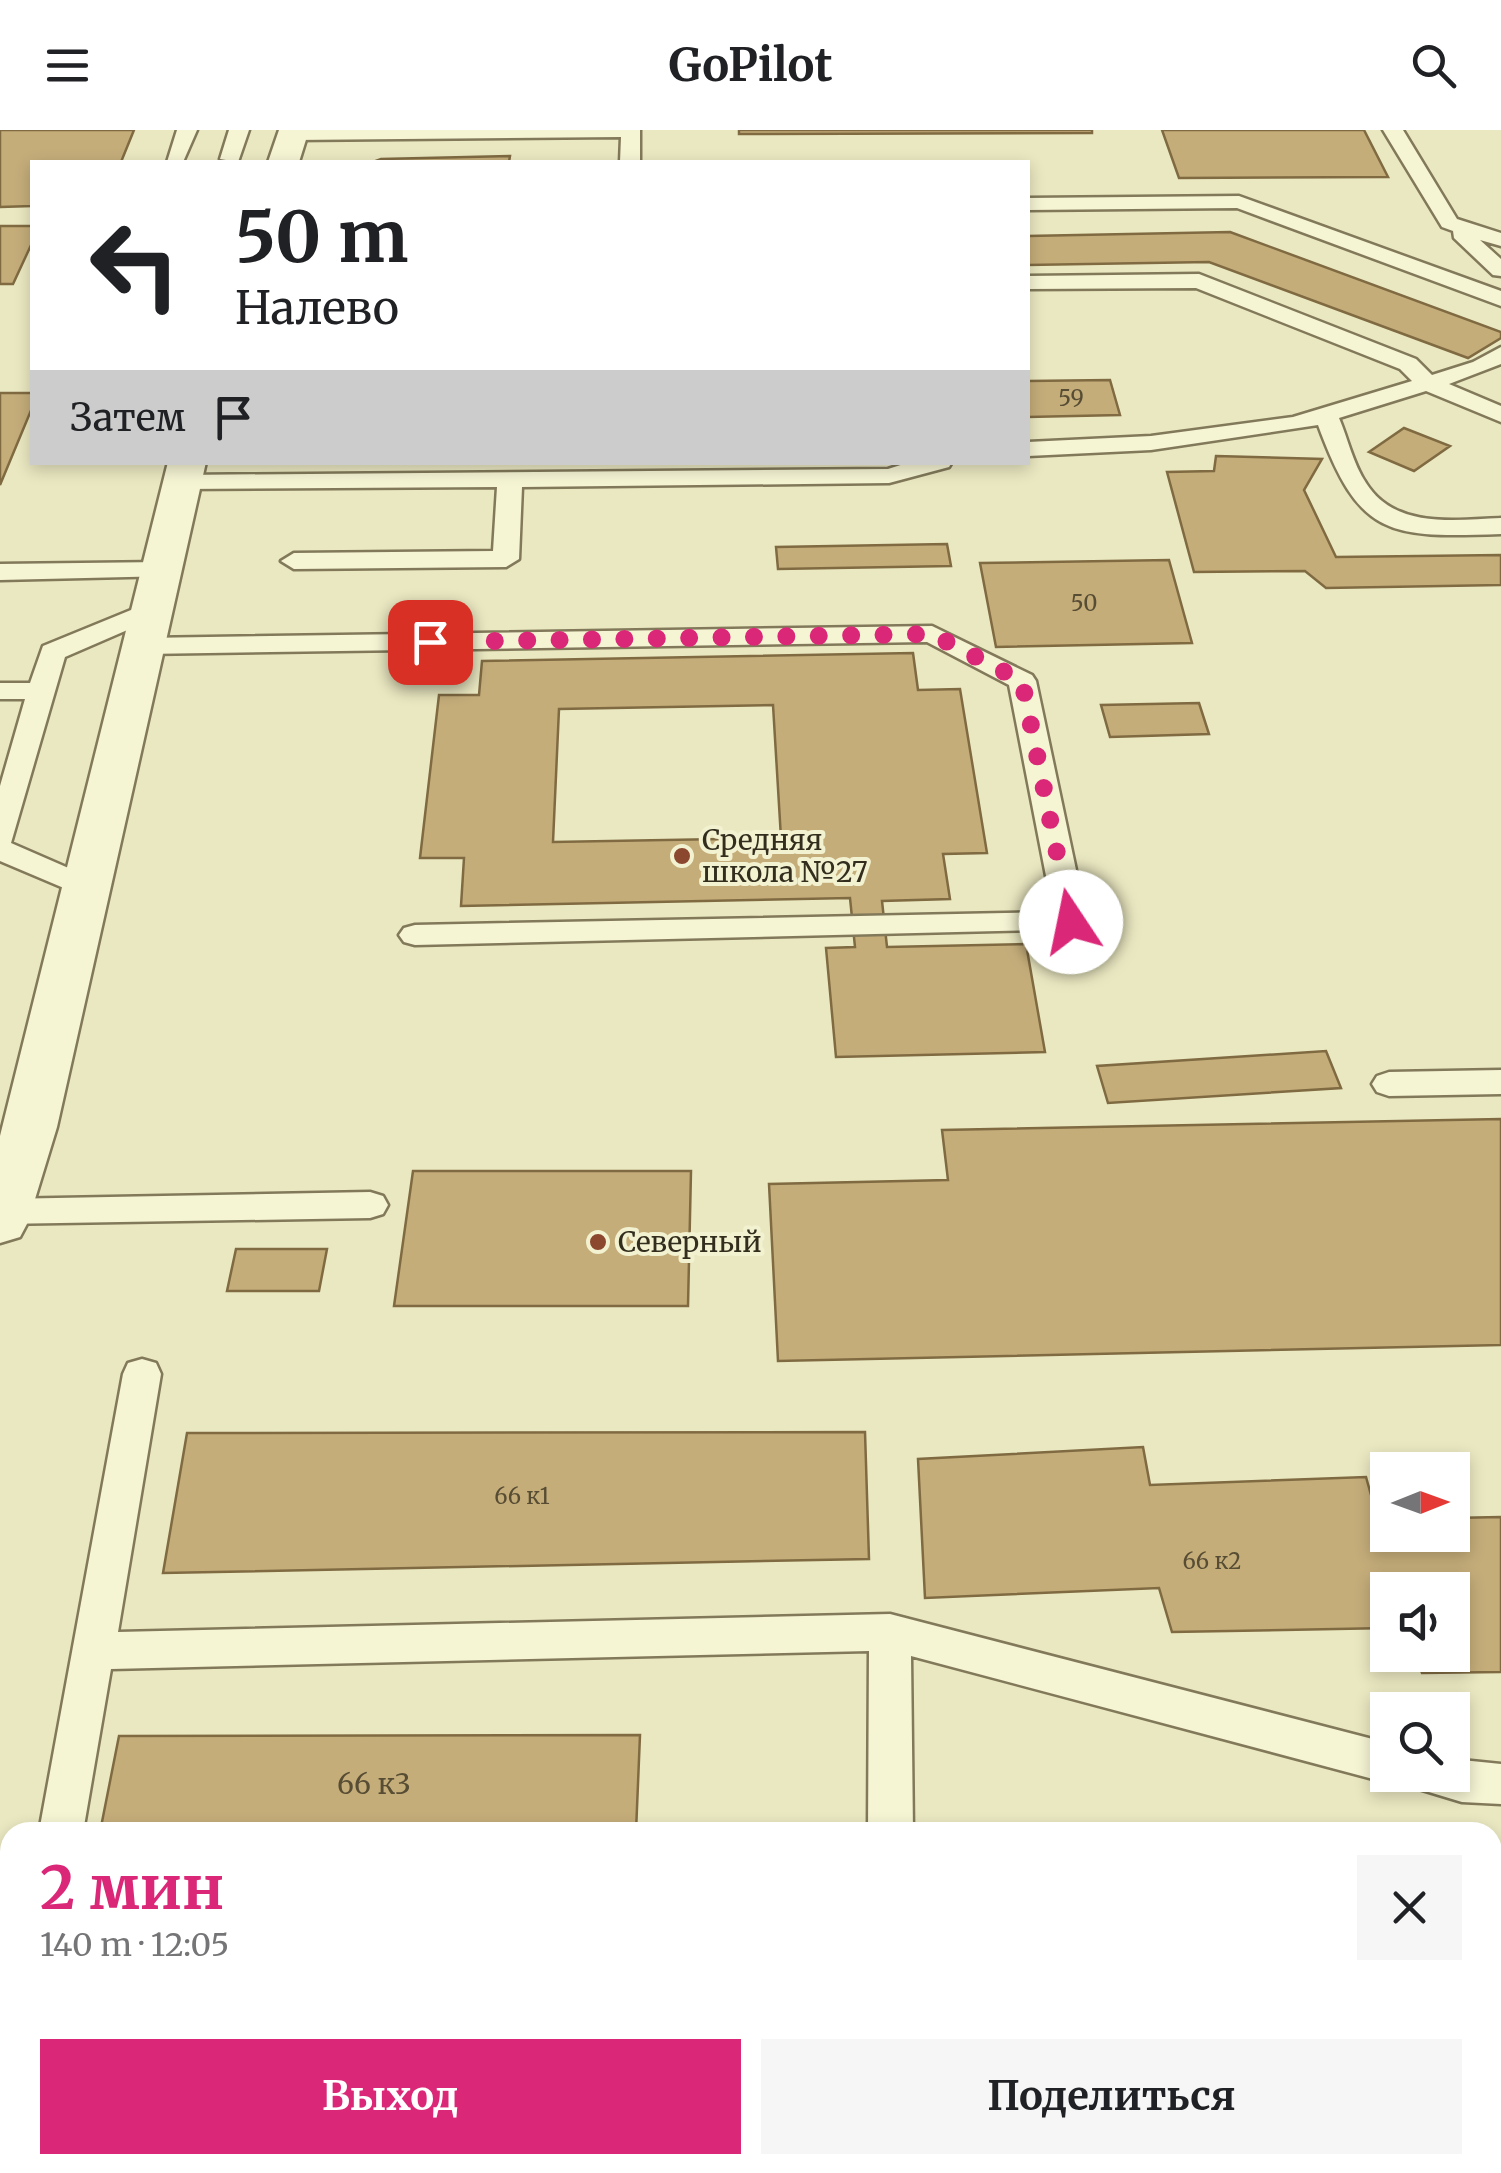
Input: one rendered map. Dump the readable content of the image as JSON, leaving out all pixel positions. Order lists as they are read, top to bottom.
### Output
{
  "places": ["Средняя школа №27", "Северный"],
  "house_numbers": [
    "59",
    "50",
    "66 к1",
    "66 к2",
    "66 к3"
  ],
  "north": "right",
  "page": {
    "header": "GoPilot",
    "turn": ["50 m", "Налево"],
    "then": "Затем",
    "heading": ["2 мин", "140 m · 12:05"],
    "buttons": ["Выход", "Поделиться"]
  }
}
